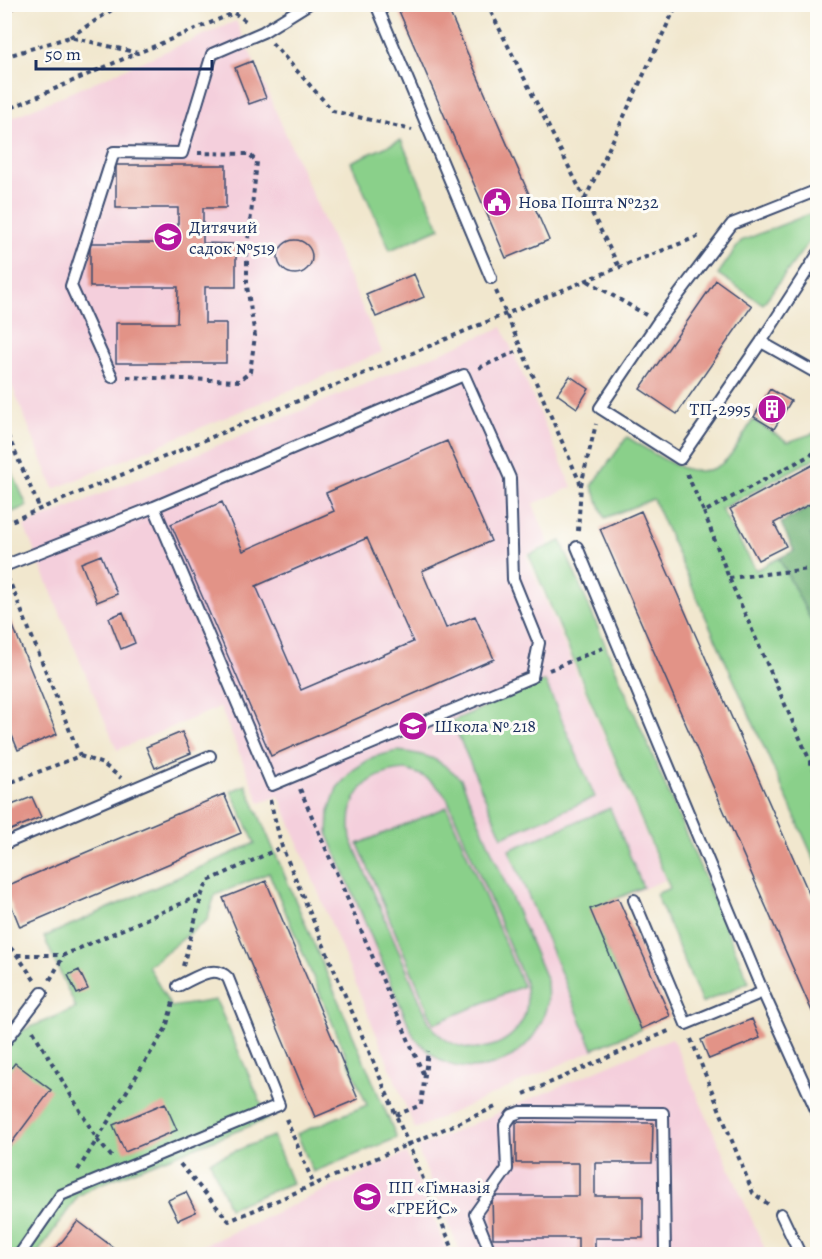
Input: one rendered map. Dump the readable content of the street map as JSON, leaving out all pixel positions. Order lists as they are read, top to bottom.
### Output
{
  "places": {
    "public building": ["Нова Пошта №232"],
    "school or university": ["Дитячий садок №519", "Школа № 218", "ПП «Гімназія «ГРЕЙС»"],
    "building": ["ТП-2995"]
  },
  "scale_bar": "50 m"
}
